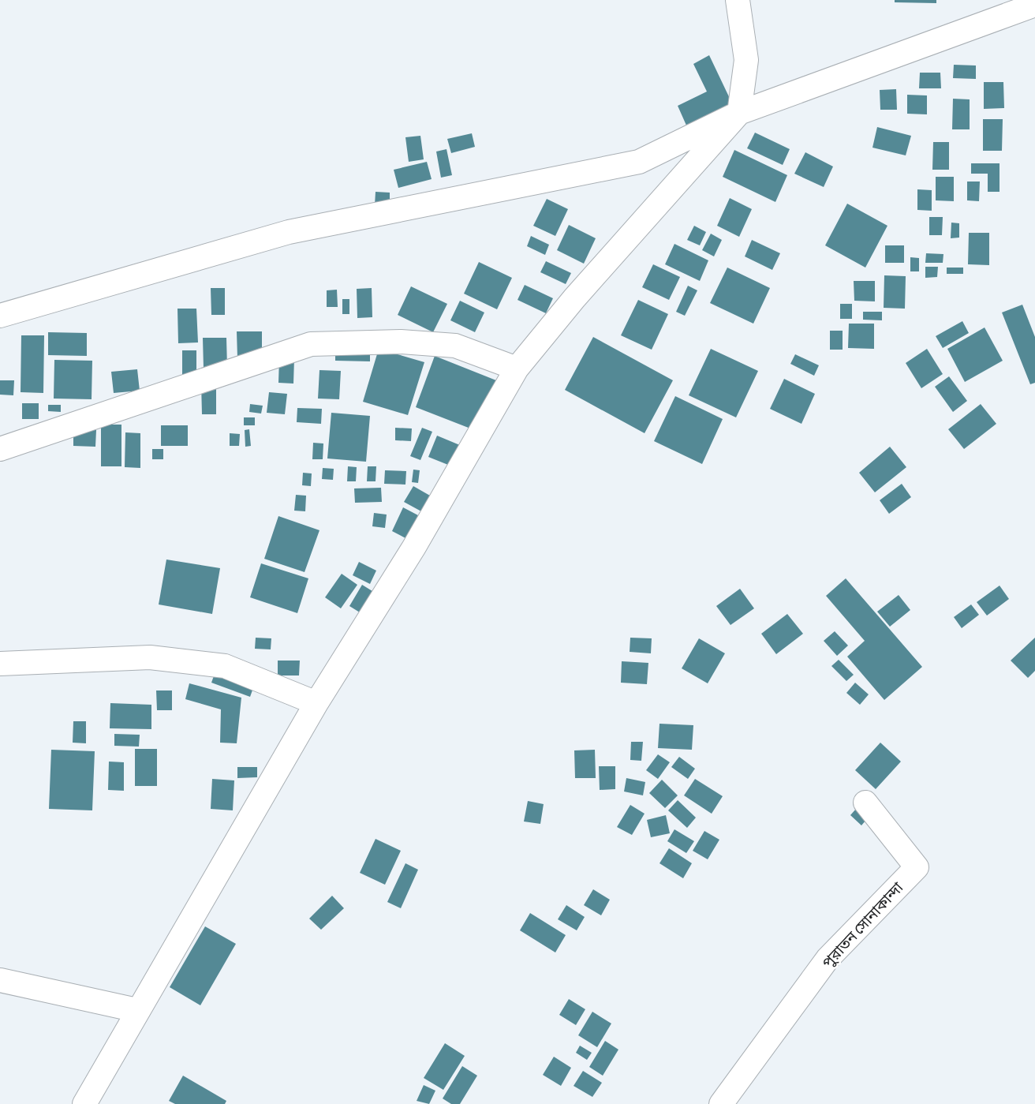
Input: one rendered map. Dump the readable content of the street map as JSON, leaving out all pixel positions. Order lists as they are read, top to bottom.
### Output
{
  "streets": {
    "street": ["পুরাতন সোনাকান্দা"]
  }
}
